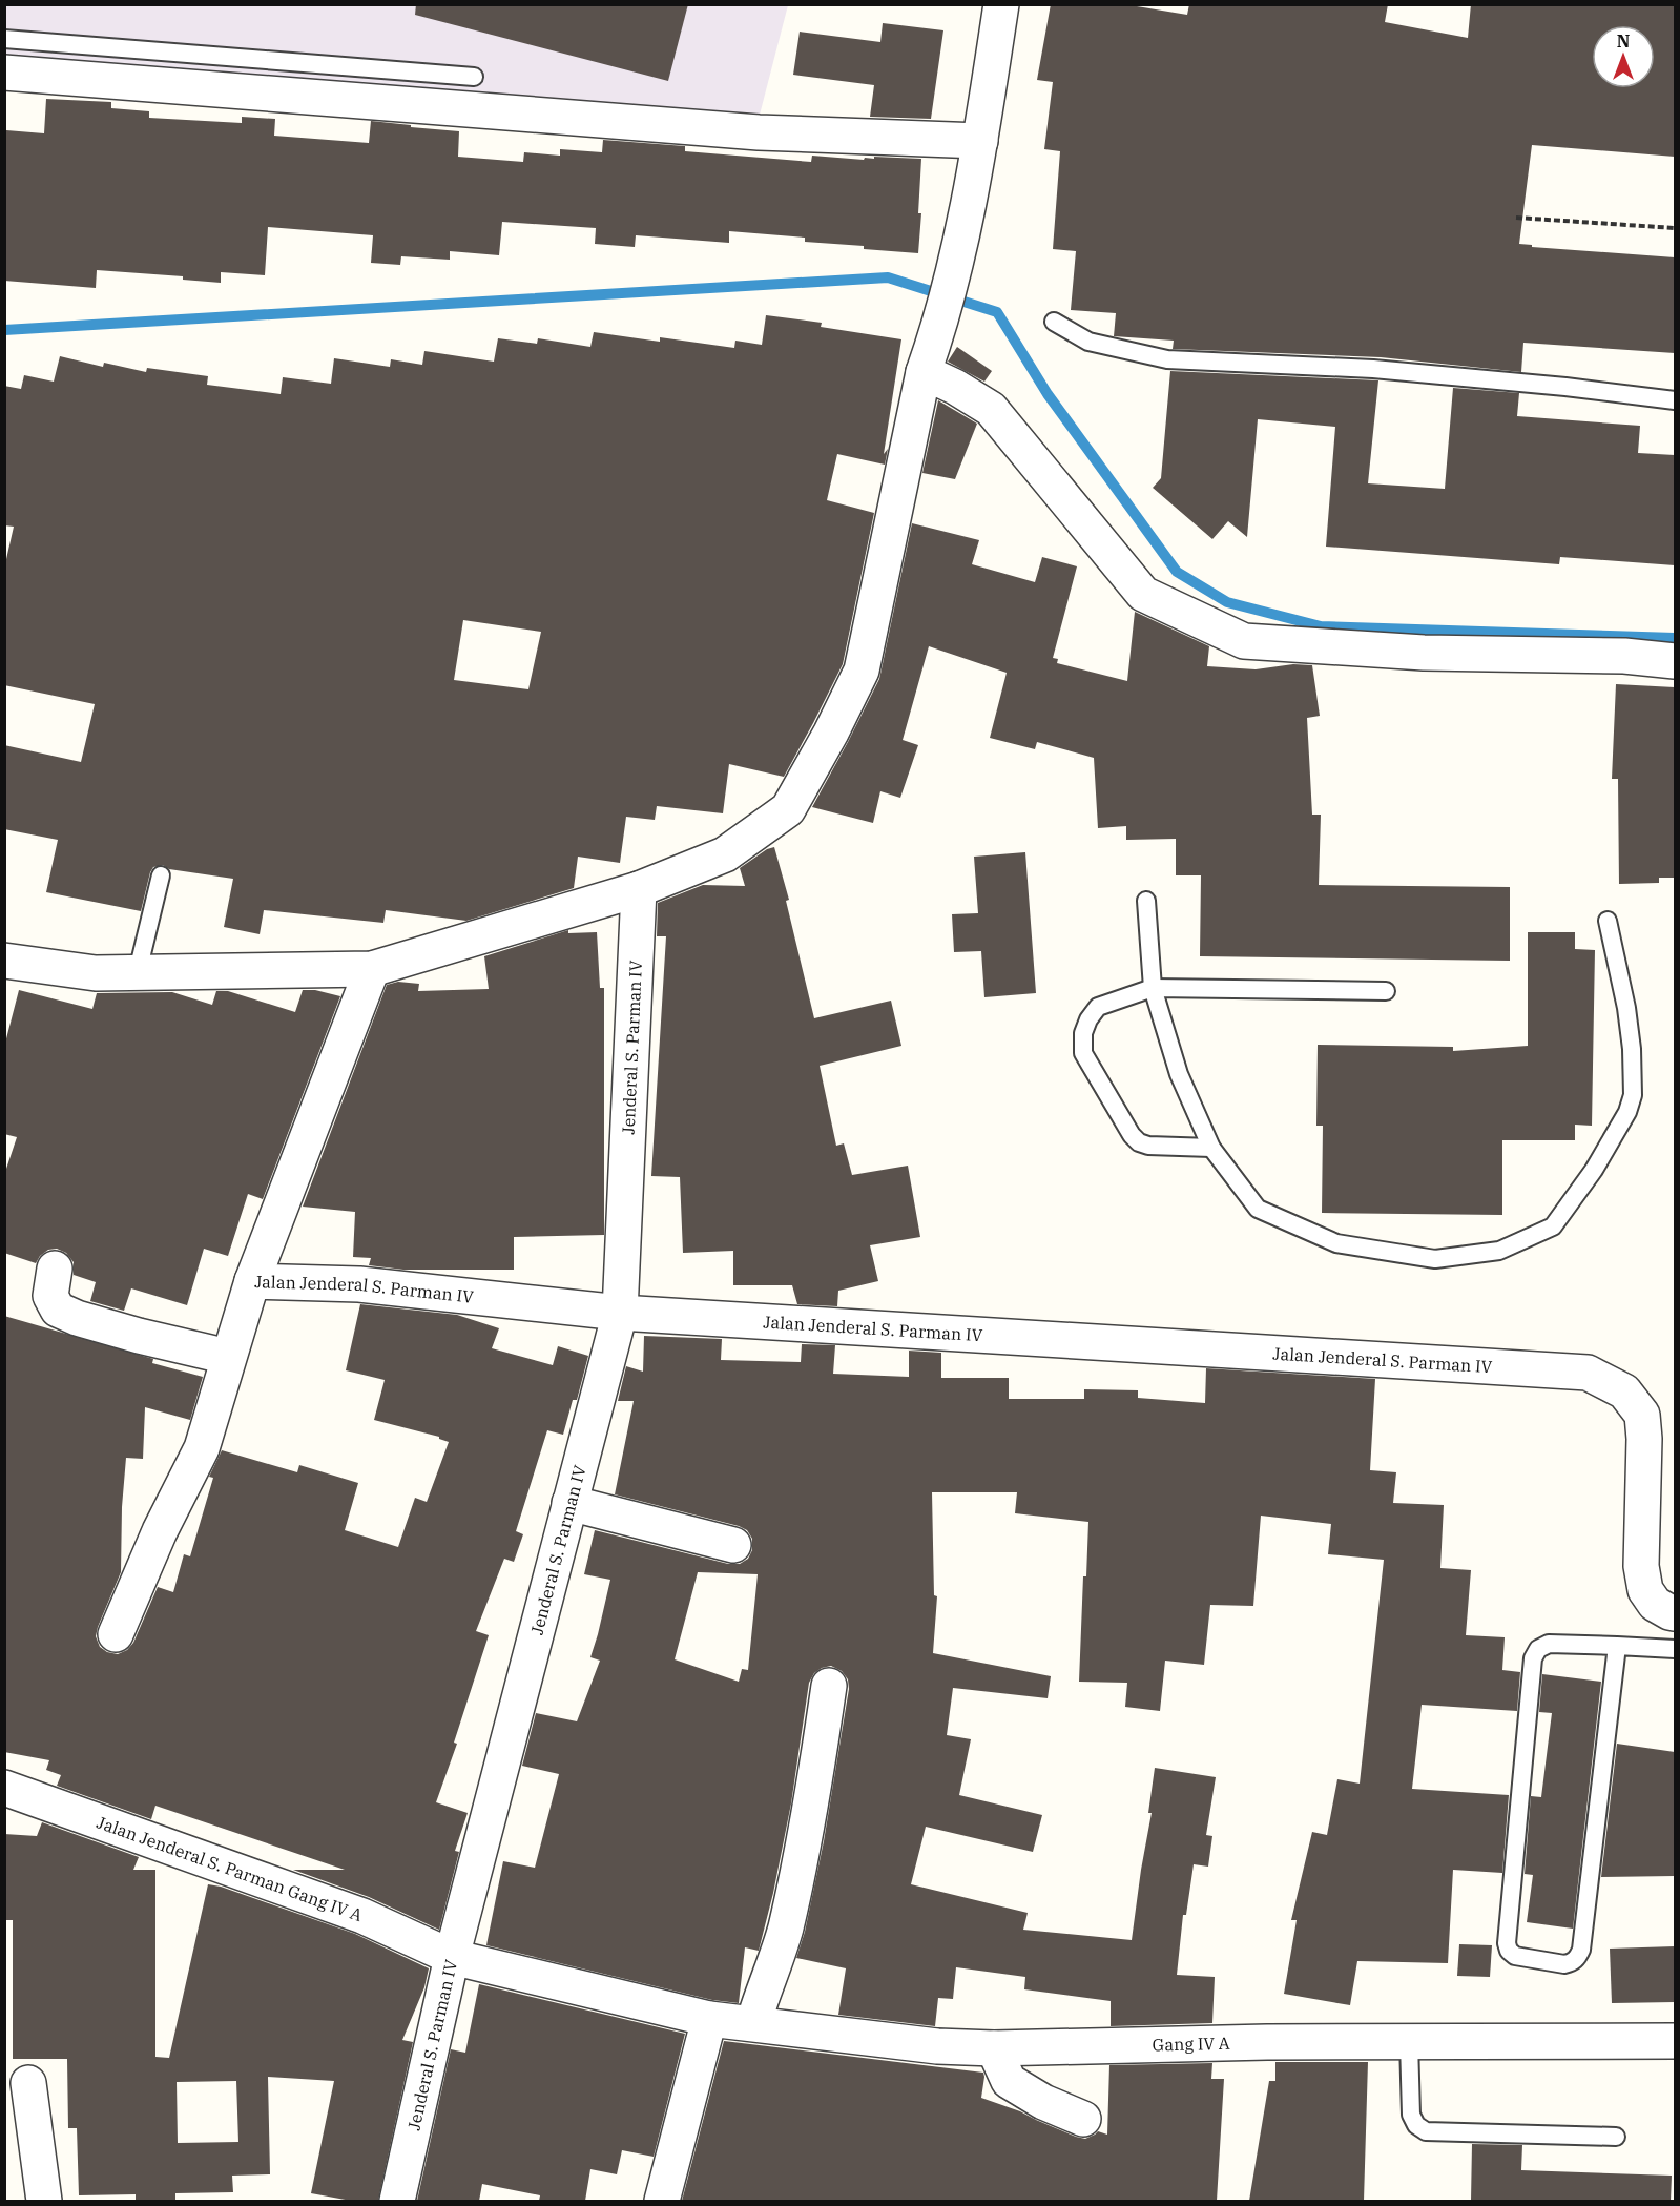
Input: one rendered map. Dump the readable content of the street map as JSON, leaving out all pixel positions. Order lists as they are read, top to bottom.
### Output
{
  "streets": {
    "street": [
      "Jenderal S. Parman IV",
      "Jalan Jenderal S. Parman IV",
      "Jalan Jenderal S. Parman Gang IV A",
      "Gang IV A"
    ]
  },
  "crossings": [
    ["Jenderal S. Parman IV", "Jalan Jenderal S. Parman IV"],
    ["Jenderal S. Parman IV", "Jalan Jenderal S. Parman Gang IV A"],
    ["Jalan Jenderal S. Parman Gang IV A", "Gang IV A"]
  ],
  "north": "top"
}
